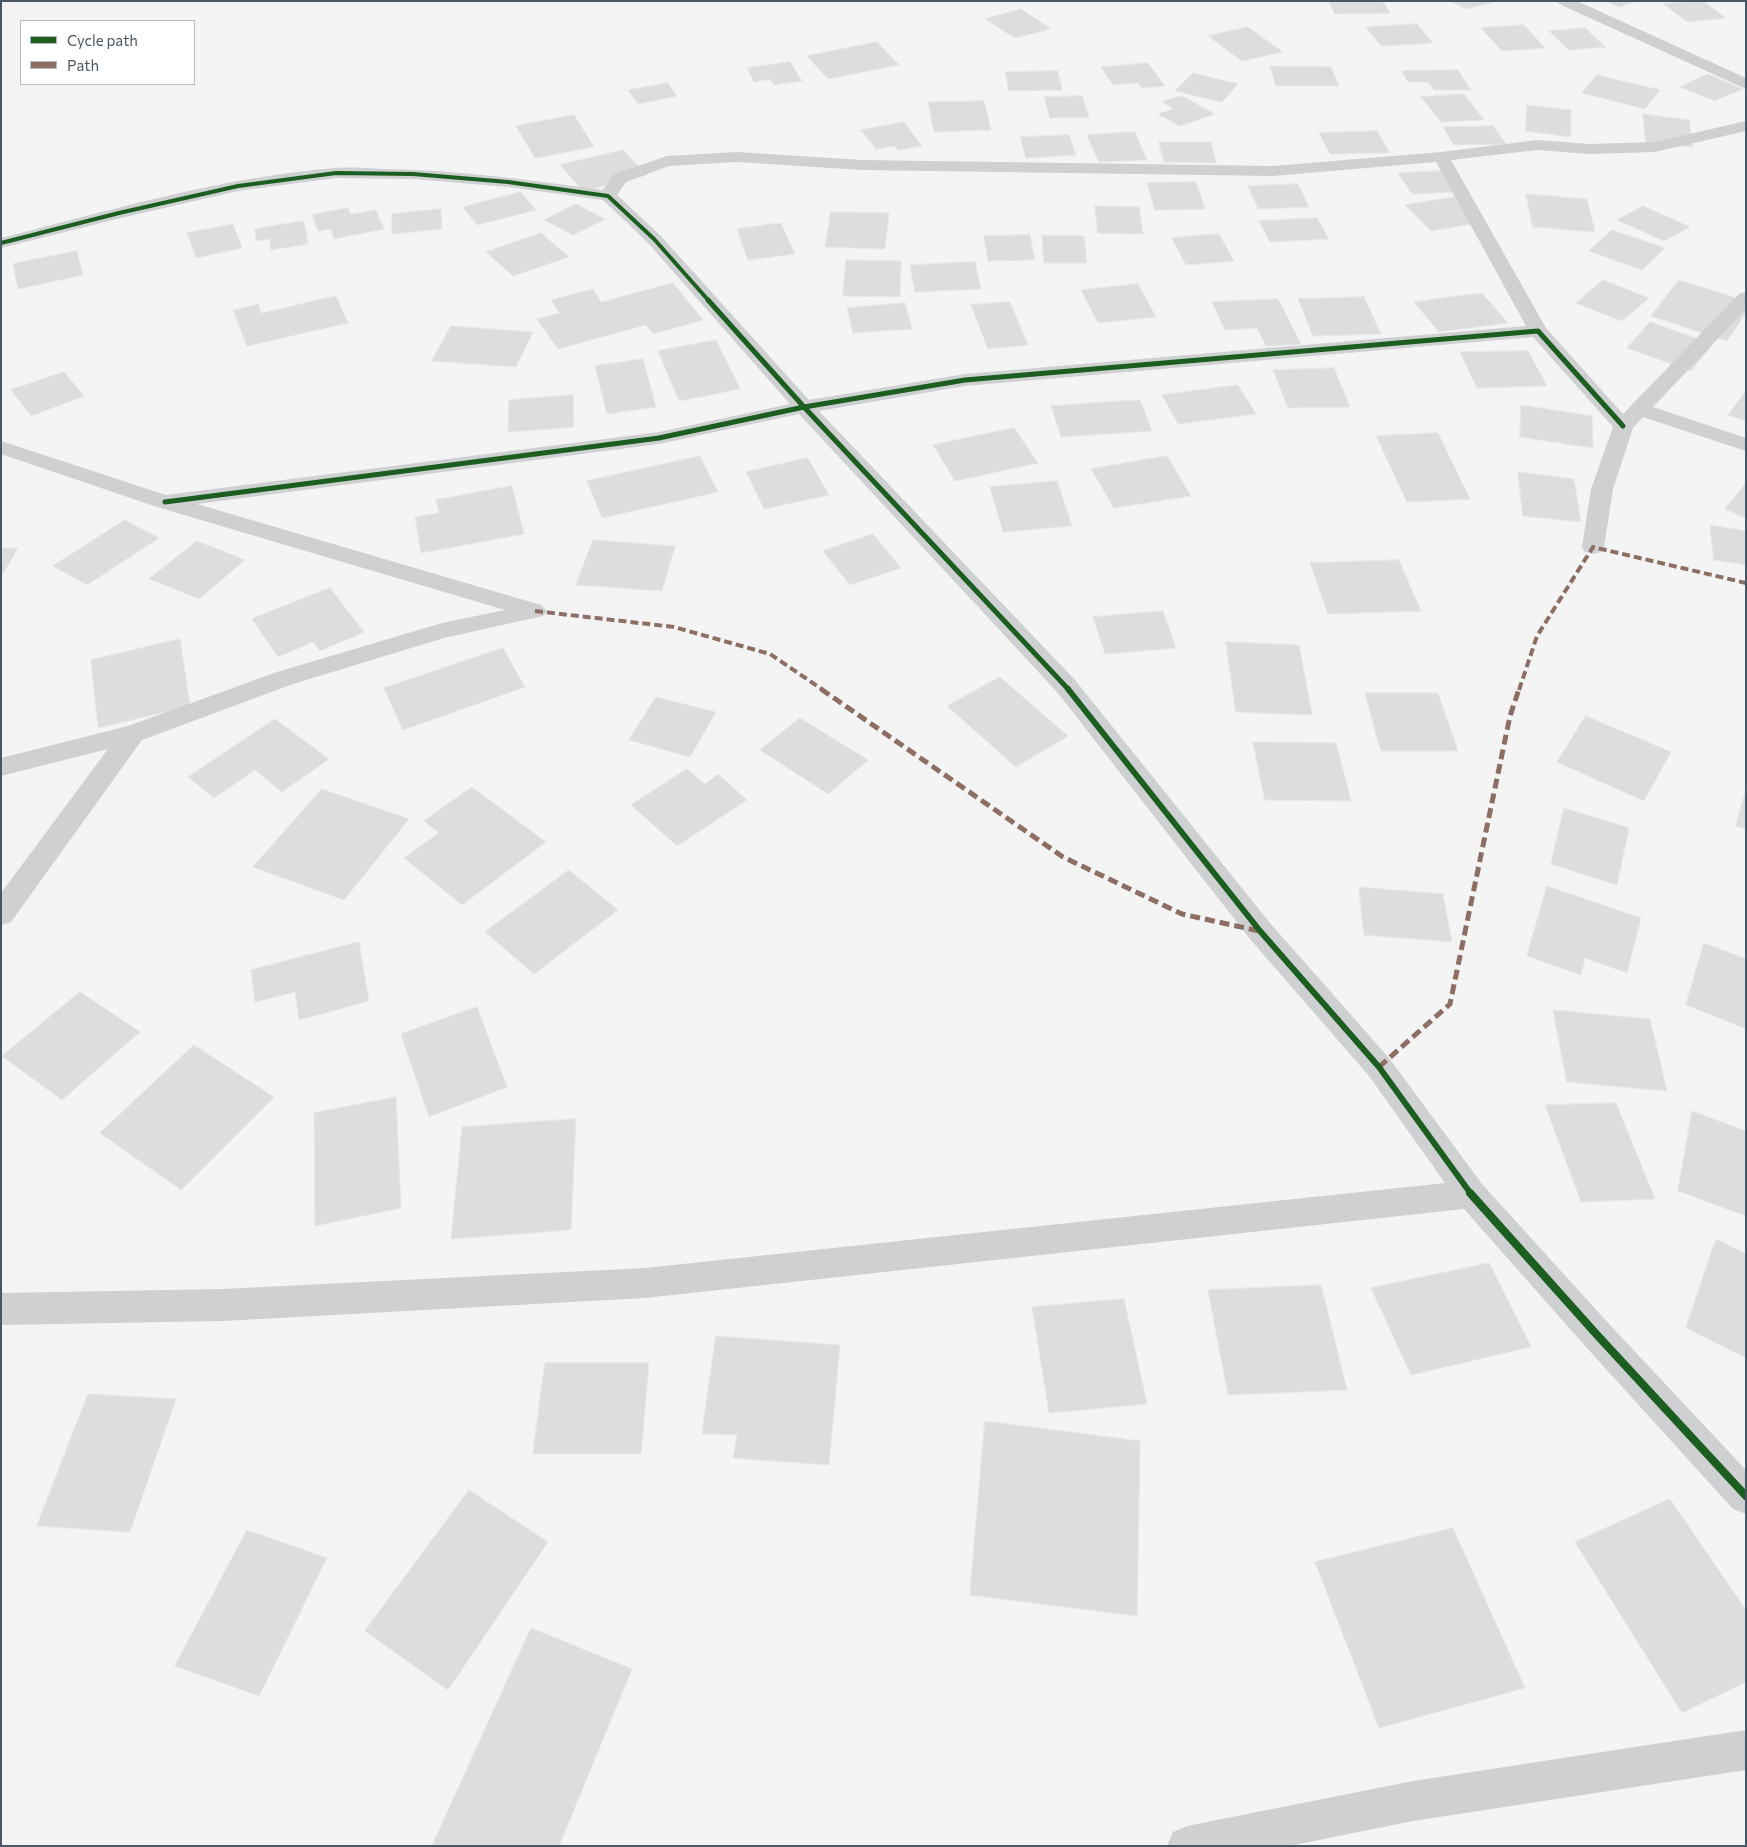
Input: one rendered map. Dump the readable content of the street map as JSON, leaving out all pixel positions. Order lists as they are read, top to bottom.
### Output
{
  "legend": ["Cycle path", "Path"]
}
